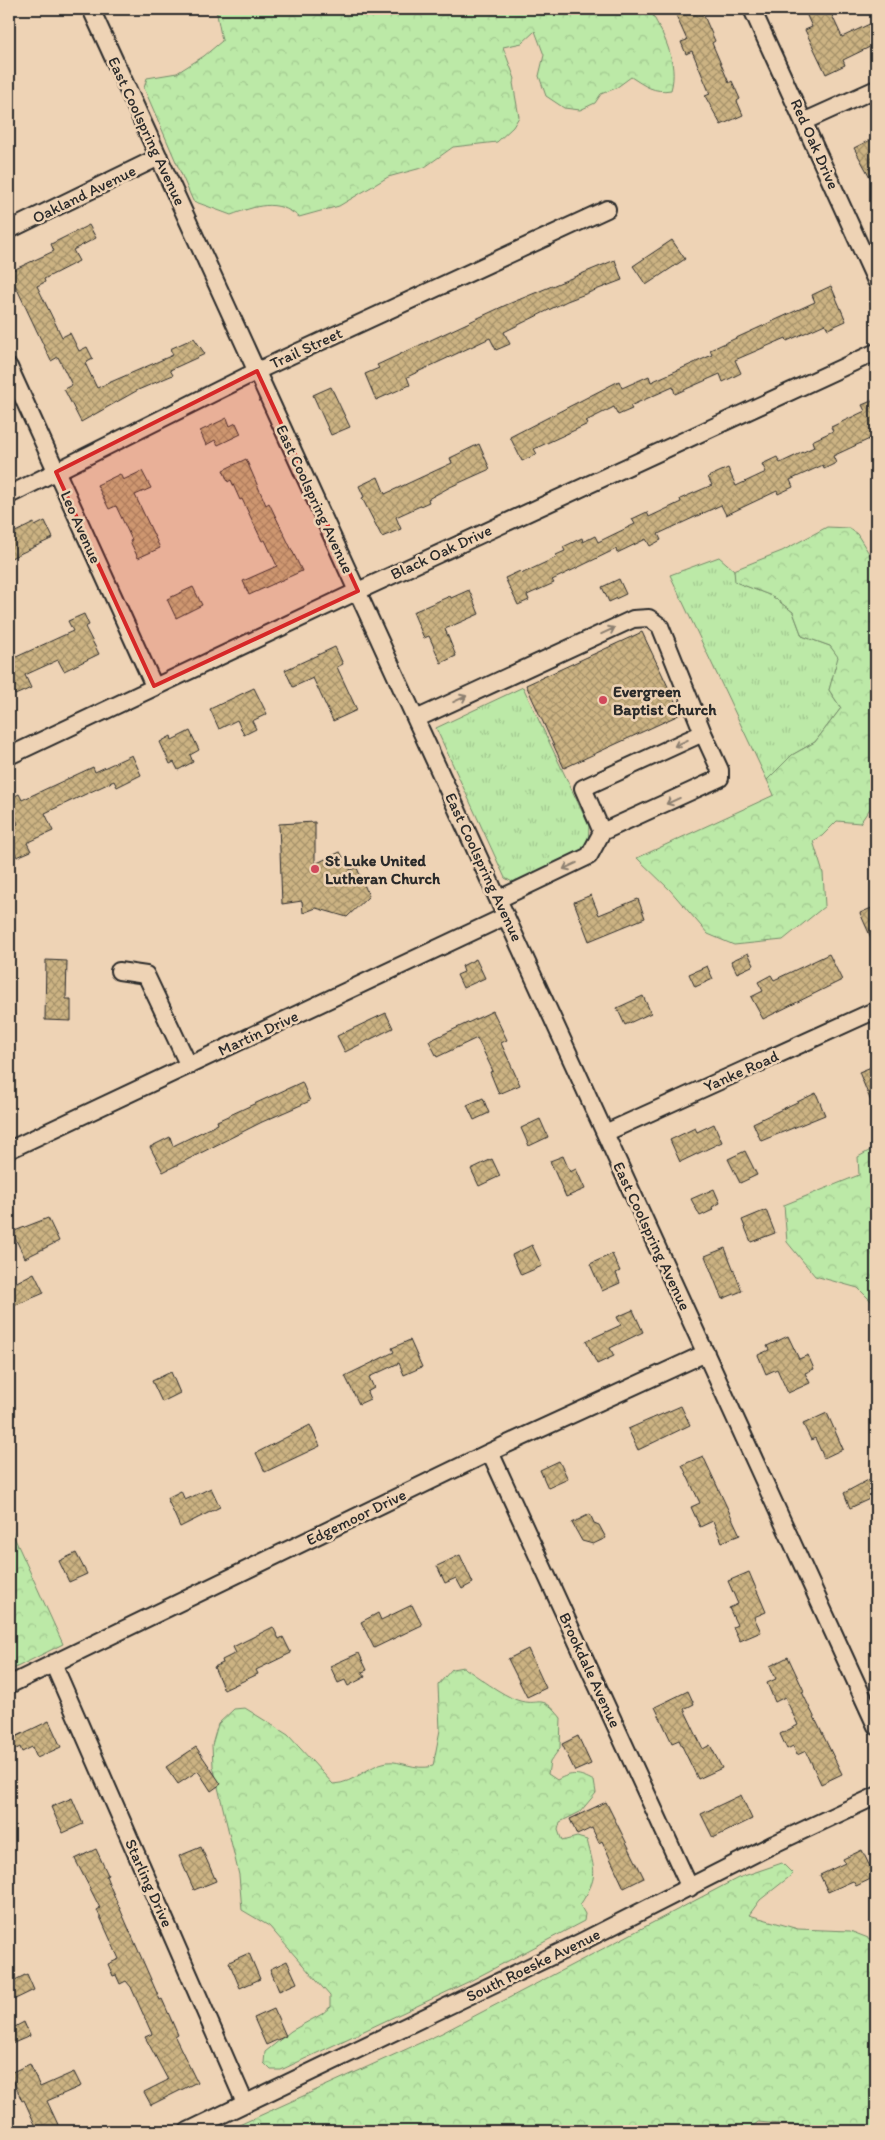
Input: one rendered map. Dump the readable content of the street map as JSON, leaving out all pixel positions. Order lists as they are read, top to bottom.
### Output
{
  "streets": {
    "street": [
      "East Coolspring Avenue",
      "Red Oak Drive",
      "Oakland Avenue",
      "Trail Street",
      "Leo Avenue",
      "Black Oak Drive",
      "Martin Drive",
      "Yanke Road",
      "Edgemoor Drive",
      "Brookdale Avenue",
      "Starling Drive",
      "South Roeske Avenue"
    ]
  },
  "crossings": [
    ["East Coolspring Avenue", "Oakland Avenue"],
    ["East Coolspring Avenue", "Trail Street"],
    ["East Coolspring Avenue", "Black Oak Drive"],
    ["East Coolspring Avenue", "Martin Drive"],
    ["East Coolspring Avenue", "Yanke Road"],
    ["East Coolspring Avenue", "Edgemoor Drive"],
    ["Trail Street", "Leo Avenue"],
    ["Leo Avenue", "Black Oak Drive"],
    ["Edgemoor Drive", "Brookdale Avenue"],
    ["Edgemoor Drive", "Starling Drive"],
    ["Brookdale Avenue", "South Roeske Avenue"],
    ["Starling Drive", "South Roeske Avenue"]
  ],
  "places": ["Evergreen Baptist Church", "St Luke United Lutheran Church"]
}
